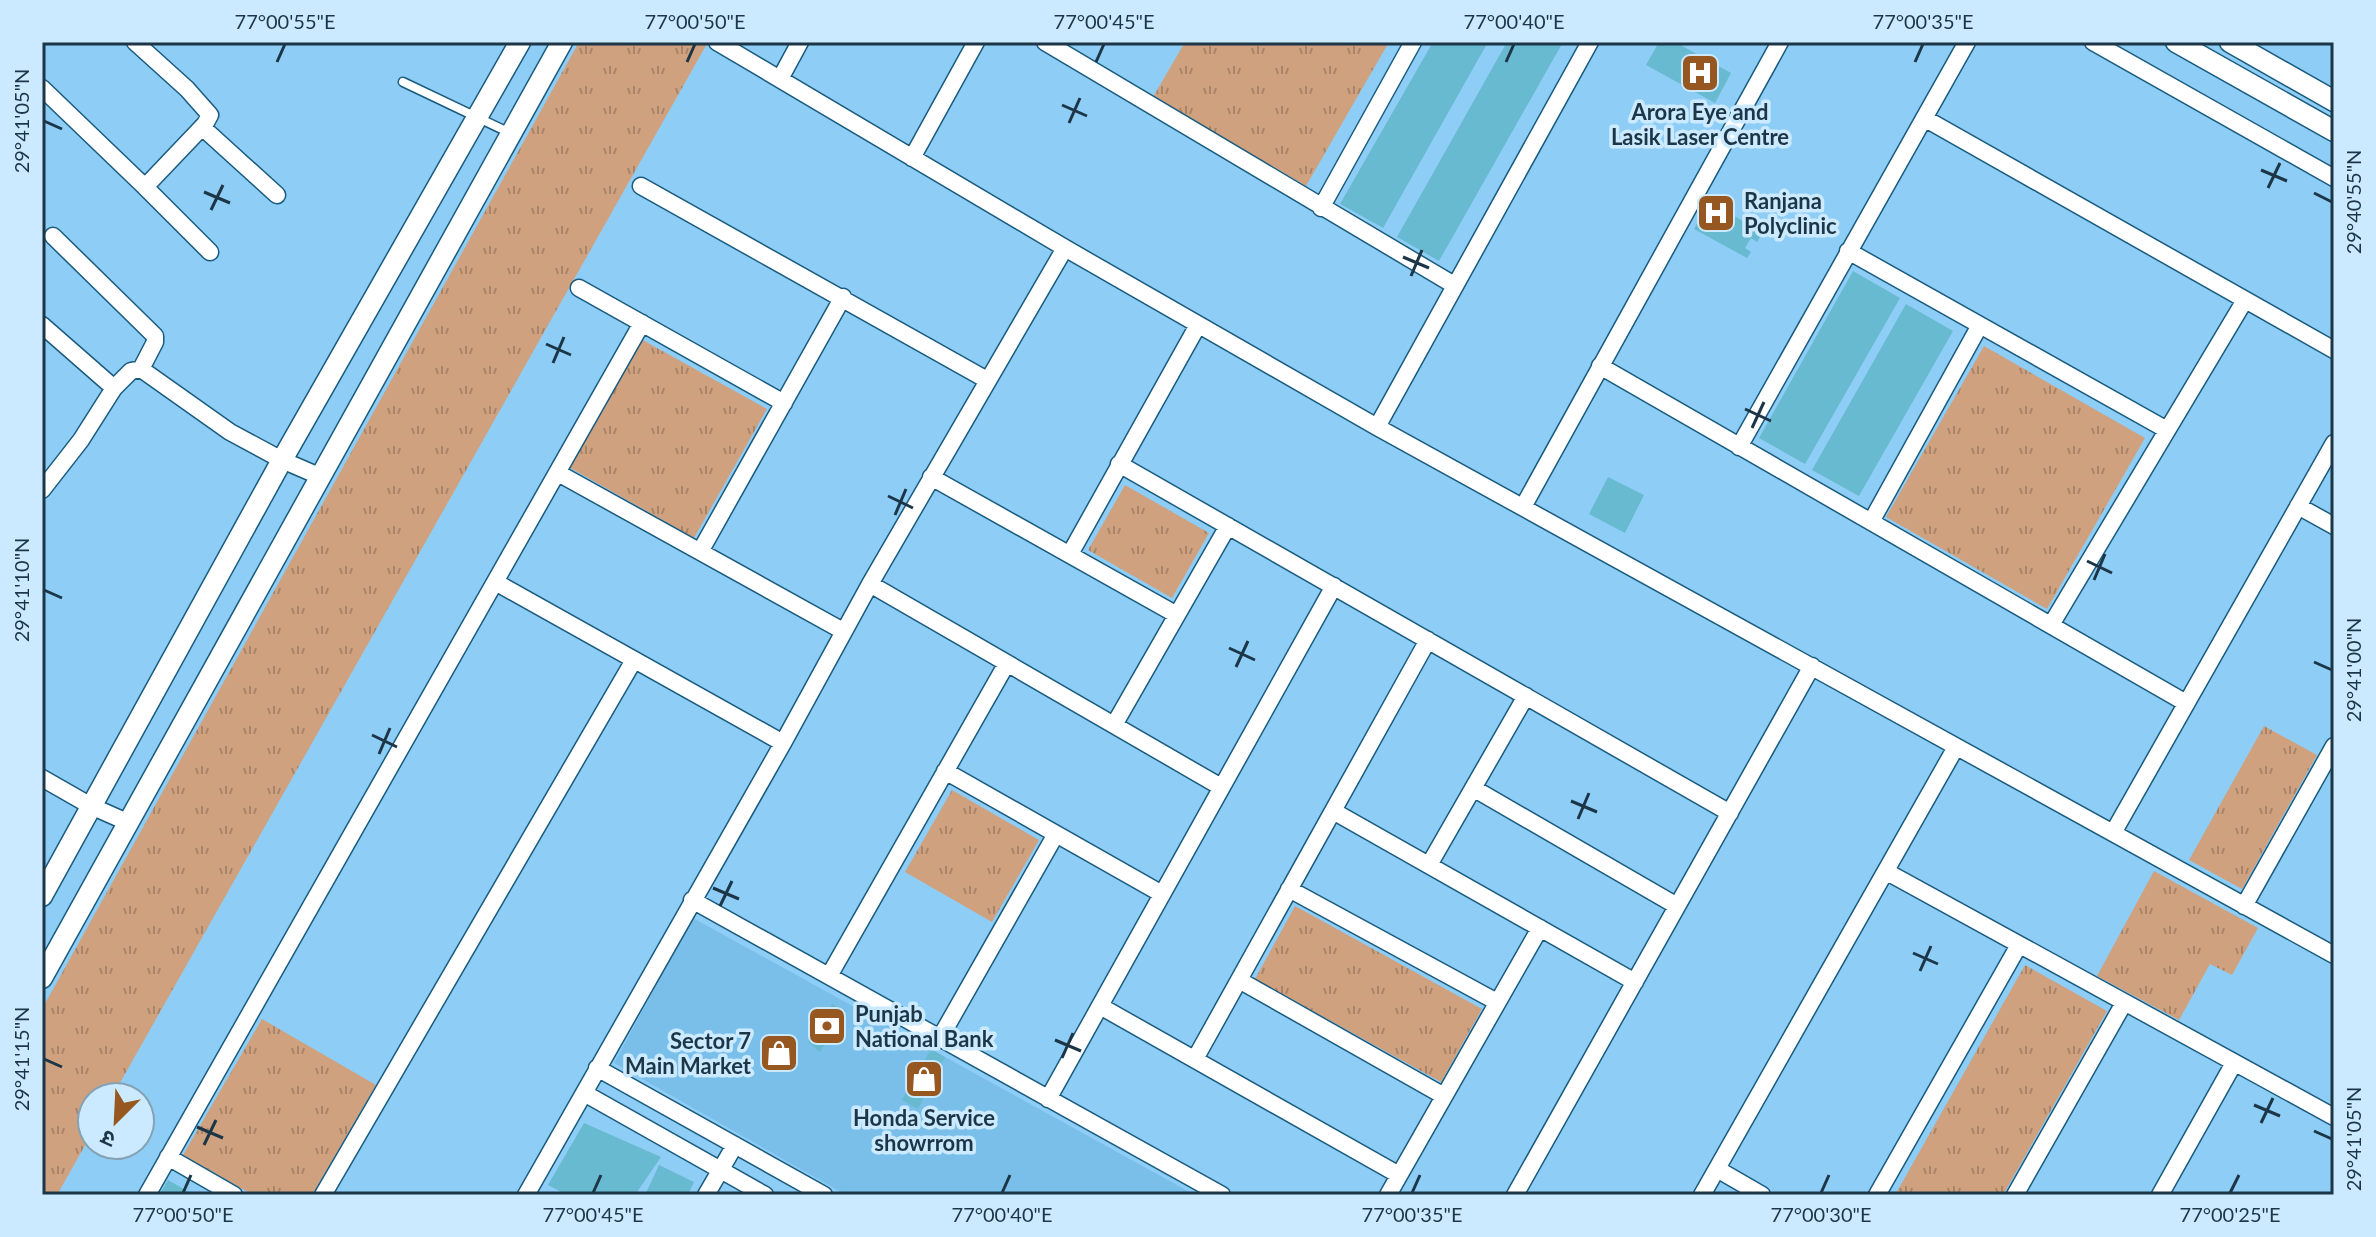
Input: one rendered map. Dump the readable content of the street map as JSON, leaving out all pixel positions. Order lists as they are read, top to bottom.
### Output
{
  "places": {
    "hospital": ["Arora Eye and Lasik Laser Centre", "Ranjana Polyclinic"],
    "bank": ["Punjab National Bank"],
    "shop": ["Sector 7 Main Market", "Honda Service showrrom"]
  },
  "north": "bottom left",
  "coordinates": [
    "77°00'55\"E",
    "77°00'50\"E",
    "77°00'45\"E",
    "77°00'40\"E",
    "77°00'35\"E",
    "29°41'05\"N",
    "29°40'55\"N",
    "29°41'10\"N",
    "29°41'00\"N",
    "29°41'15\"N",
    "77°00'30\"E",
    "77°00'25\"E"
  ]
}
